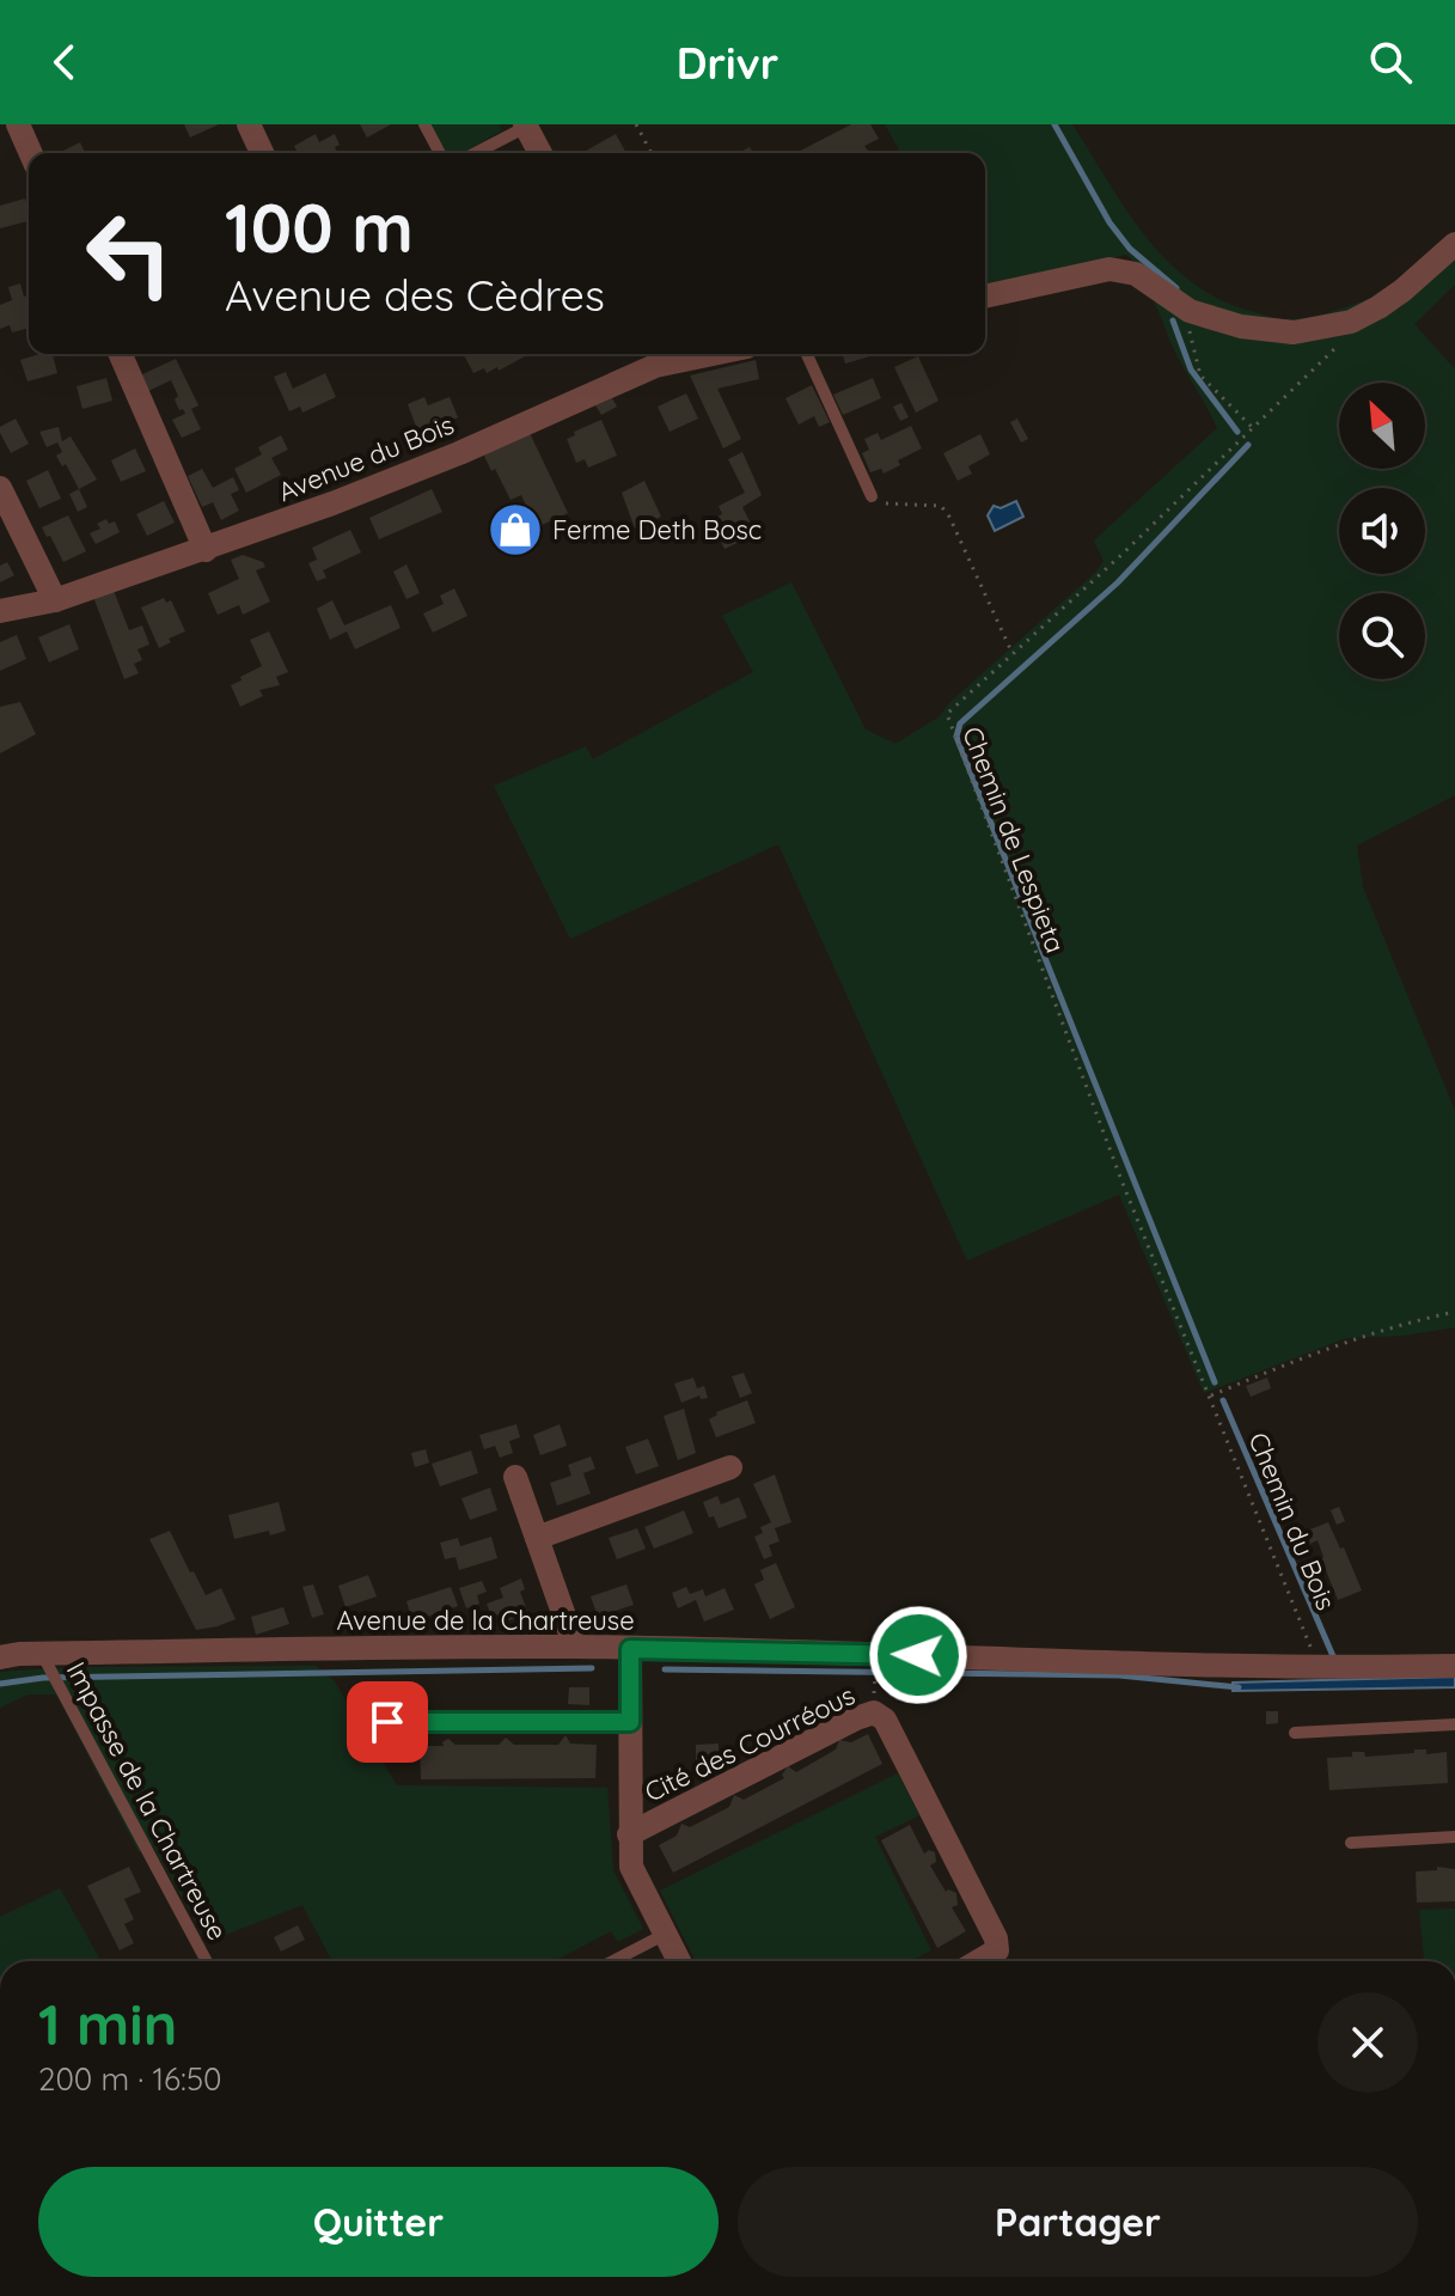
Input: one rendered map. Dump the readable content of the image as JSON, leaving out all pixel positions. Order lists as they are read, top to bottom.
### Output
{
  "streets": {
    "street": ["Avenue du Bois", "Avenue de la Chartreuse", "Cité des Courréous"],
    "lane": ["Impasse de la Chartreuse"],
    "path": ["Chemin de Lespieta", "Chemin du Bois"]
  },
  "crossings": [
    ["Chemin de Lespieta", "Chemin du Bois"],
    ["Chemin du Bois", "Avenue de la Chartreuse"],
    ["Avenue de la Chartreuse", "Impasse de la Chartreuse"]
  ],
  "places": {
    "shop": ["Ferme Deth Bosc"]
  },
  "north": "top left",
  "page": {
    "header": "Drivr",
    "turn": ["100 m", "Avenue des Cèdres"],
    "heading": ["1 min", "200 m · 16:50"],
    "buttons": ["Quitter", "Partager"]
  }
}
